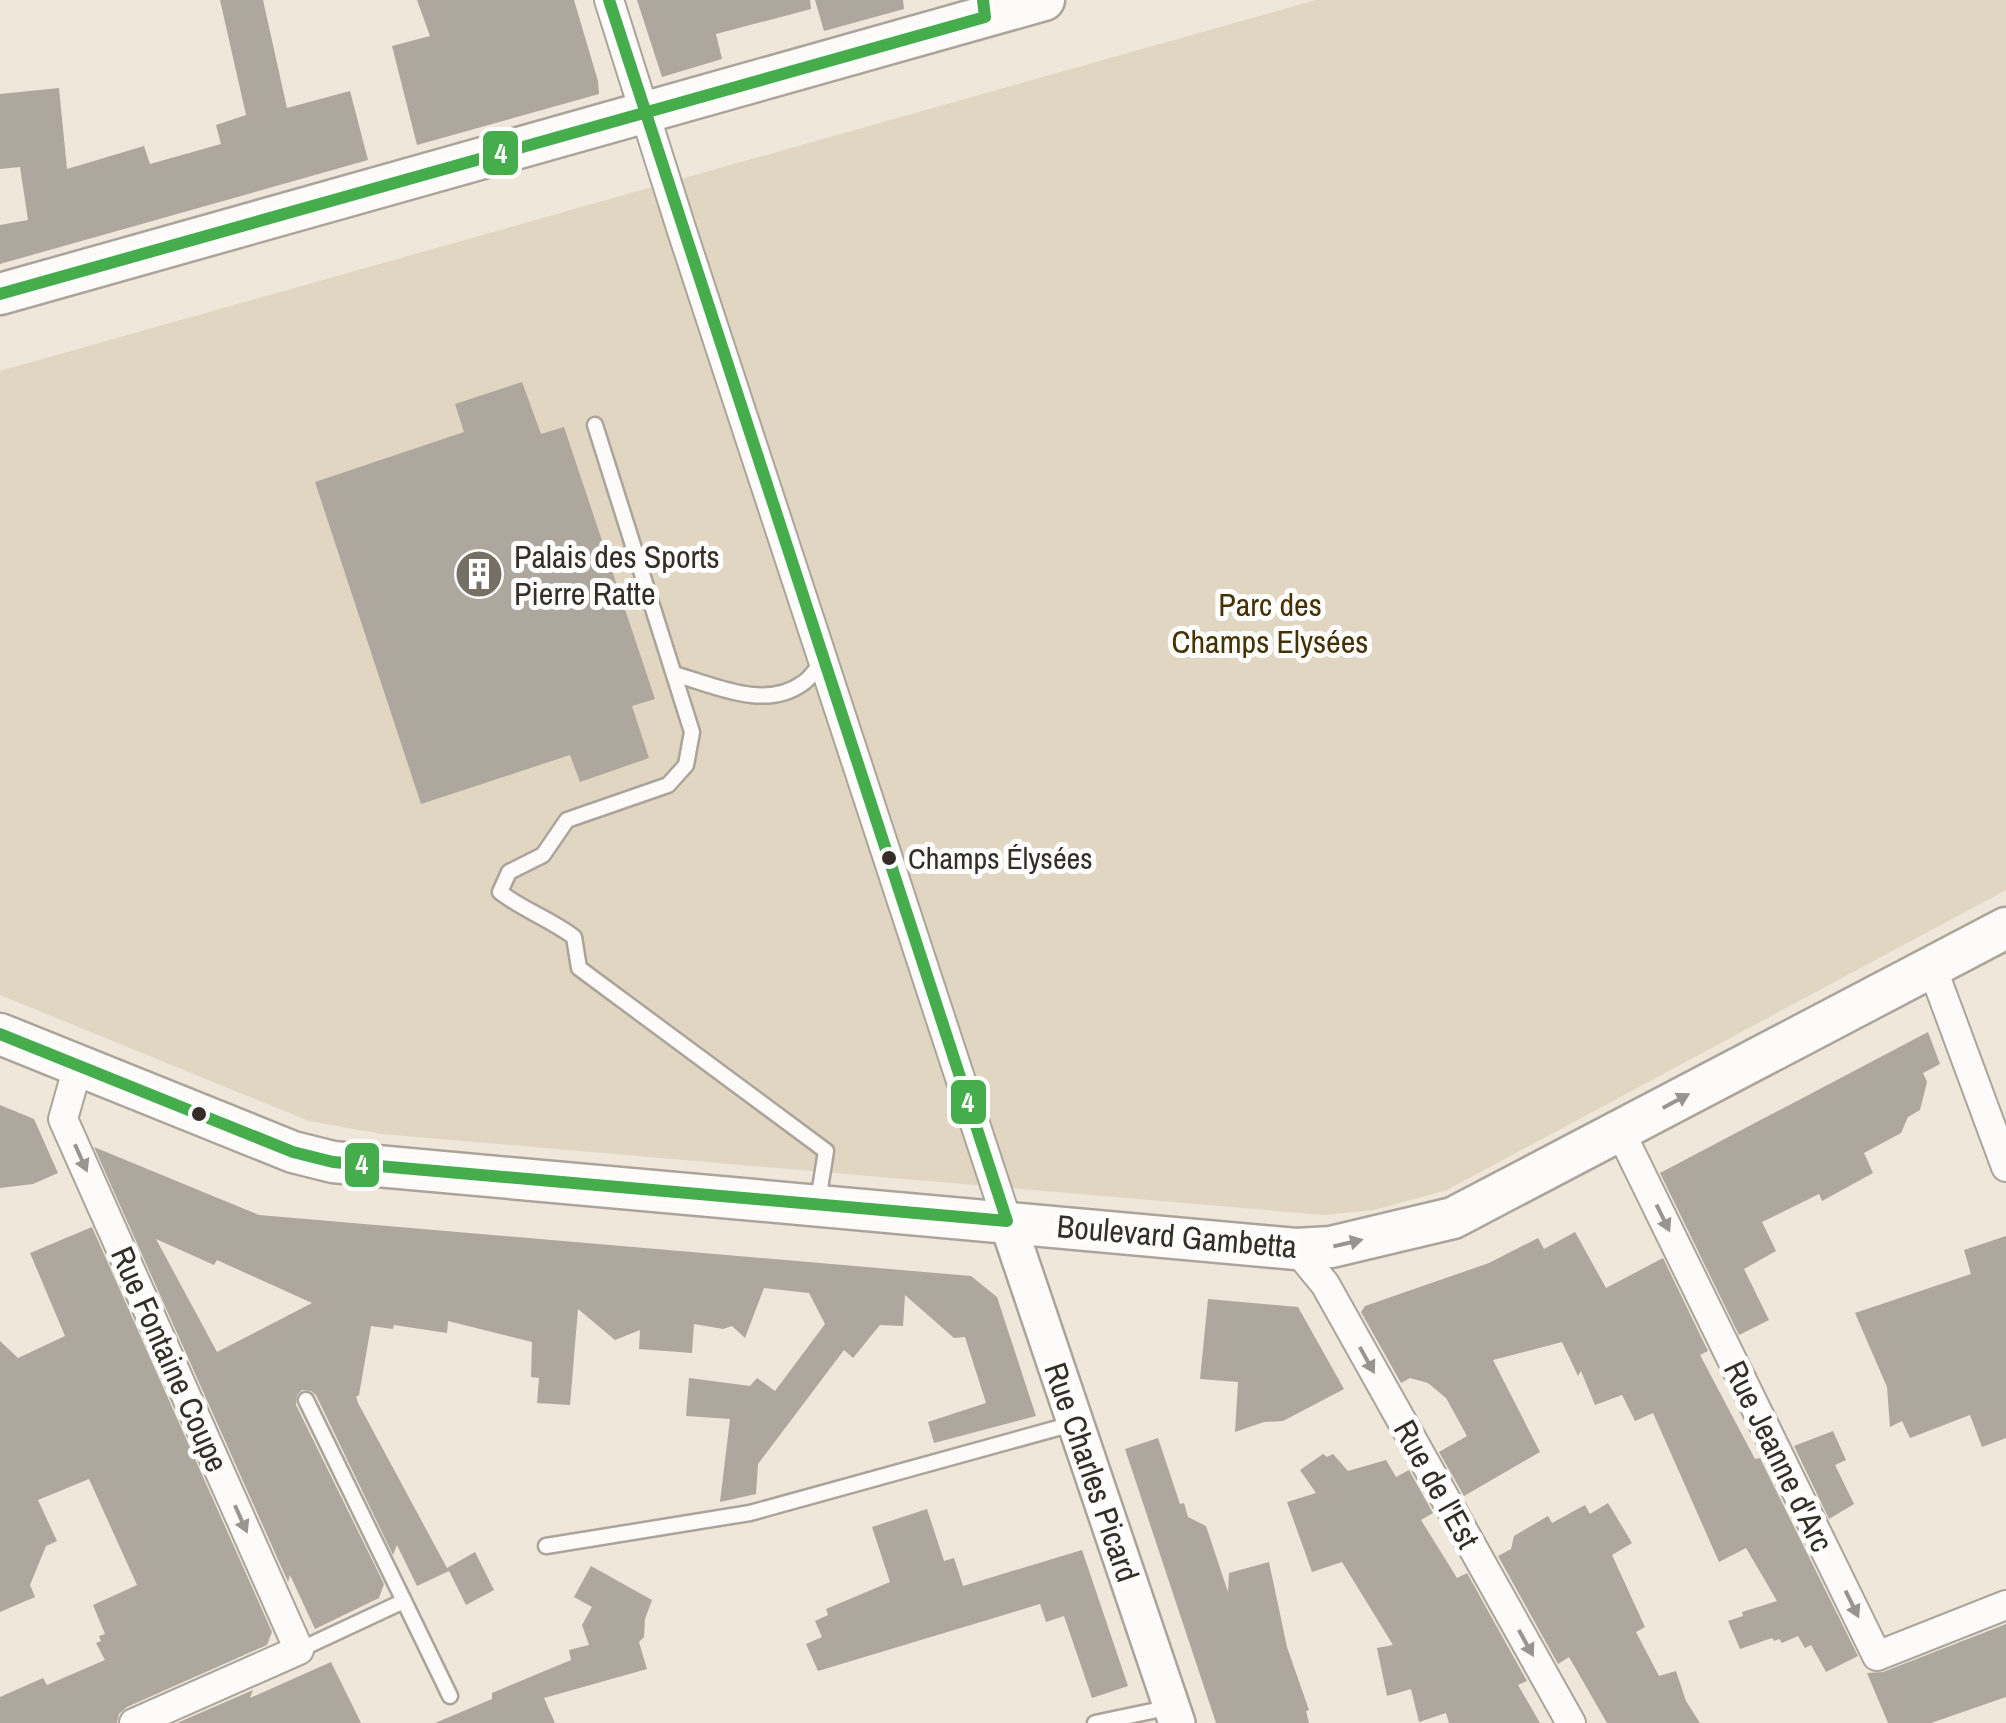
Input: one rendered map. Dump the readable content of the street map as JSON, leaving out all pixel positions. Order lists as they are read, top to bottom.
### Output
{
  "streets": {
    "main road": ["Boulevard Gambetta"],
    "street": [
      "Rue Fontaine Coupe",
      "Rue Jeanne d'Arc",
      "Rue Charles Picard",
      "Rue de l'Est"
    ]
  },
  "crossings": [
    ["Boulevard Gambetta", "Rue Fontaine Coupe"],
    ["Boulevard Gambetta", "Rue Jeanne d'Arc"],
    ["Boulevard Gambetta", "Rue Charles Picard"],
    ["Boulevard Gambetta", "Rue de l'Est"]
  ],
  "one_way": ["Rue Fontaine Coupe", "Rue Jeanne d'Arc", "Rue de l'Est"],
  "parks": ["Parc des Champs Elysées"],
  "places": {
    "building": ["Palais des Sports Pierre Ratte"],
    "other": ["Champs Élysées"]
  },
  "lines": ["transit line 4"]
}
